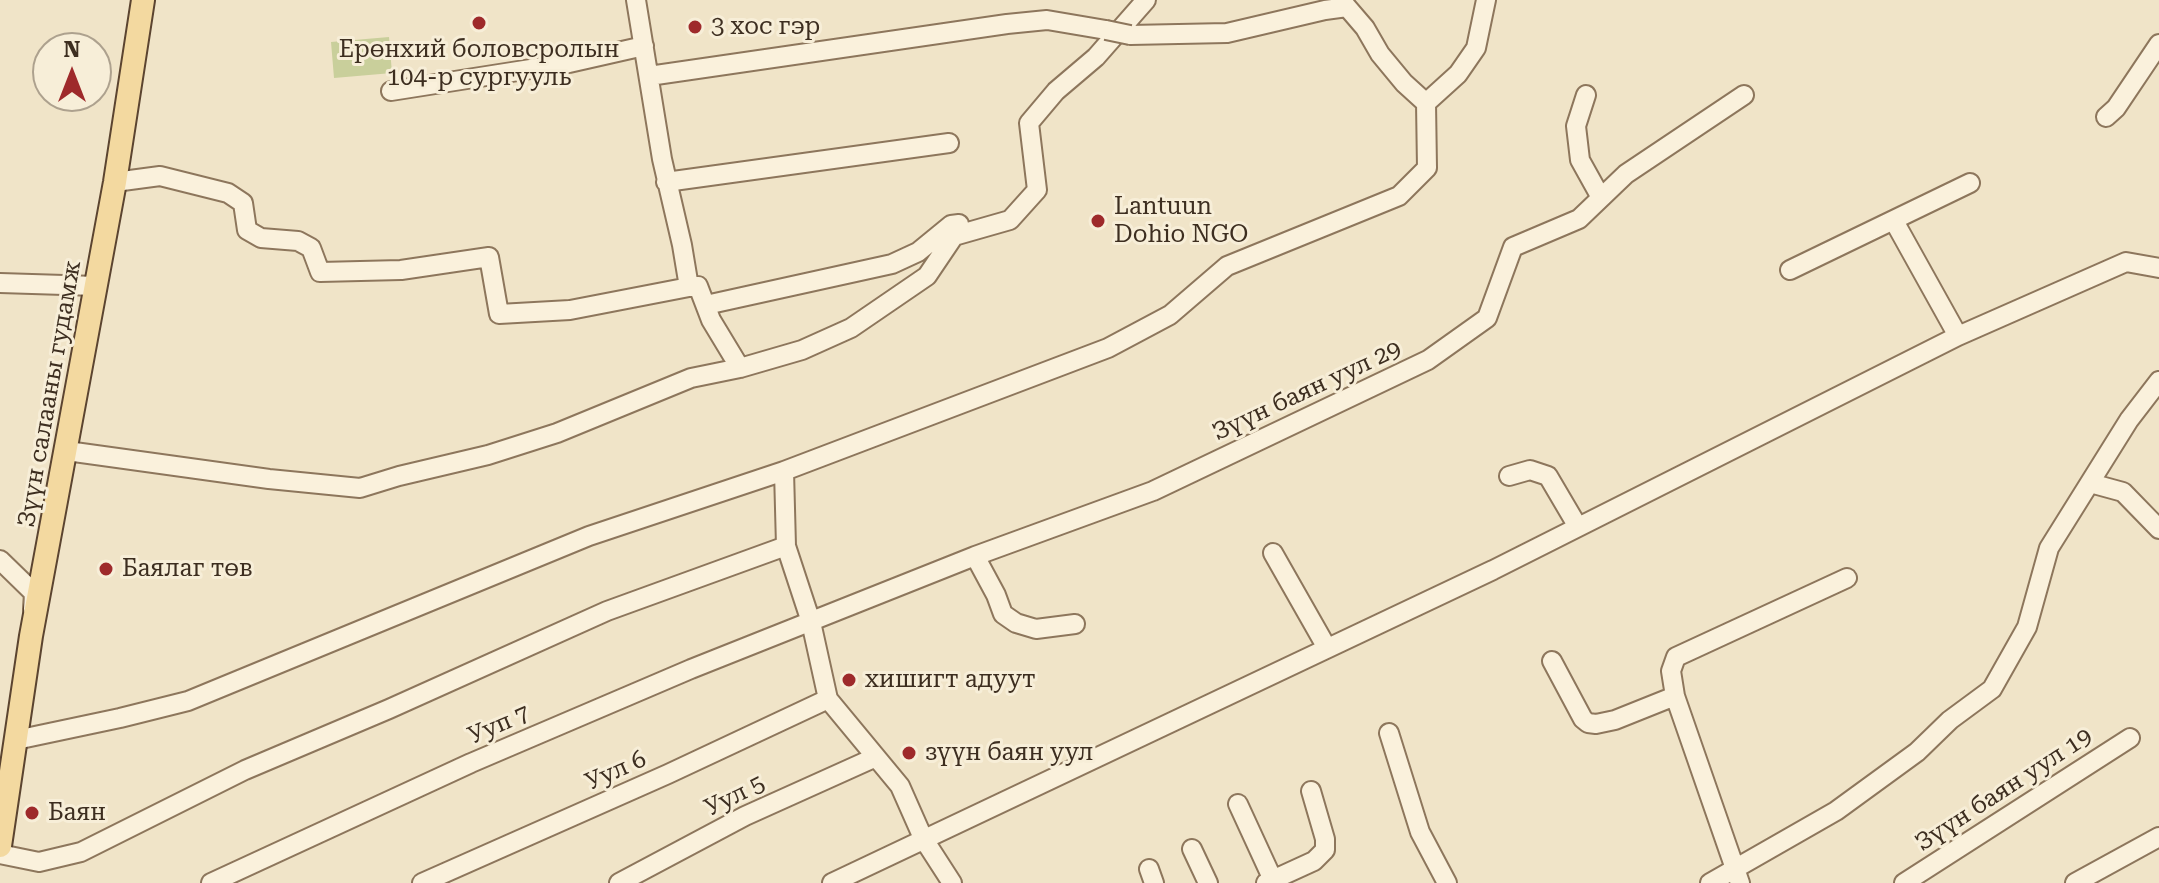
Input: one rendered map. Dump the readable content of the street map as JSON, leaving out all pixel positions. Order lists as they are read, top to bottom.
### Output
{
  "streets": {
    "main road": ["Зүүн салааны гудамж"],
    "street": [
      "Зүүн баян уул 29",
      "Ууп 7",
      "Уул 6",
      "Зүүн баян уул 19",
      "Уул 5"
    ]
  },
  "crossings": [
    ["Зүүн баян уул 29", "Ууп 7"]
  ],
  "places": [
    "Ерөнхий боловсролын 104-р сургууль",
    "3 хос гэр",
    "Lantuun Dohio NGO",
    "Баялаг төв",
    "хишигт адуут",
    "зүүн баян уул",
    "Баян"
  ],
  "north": "top"
}
